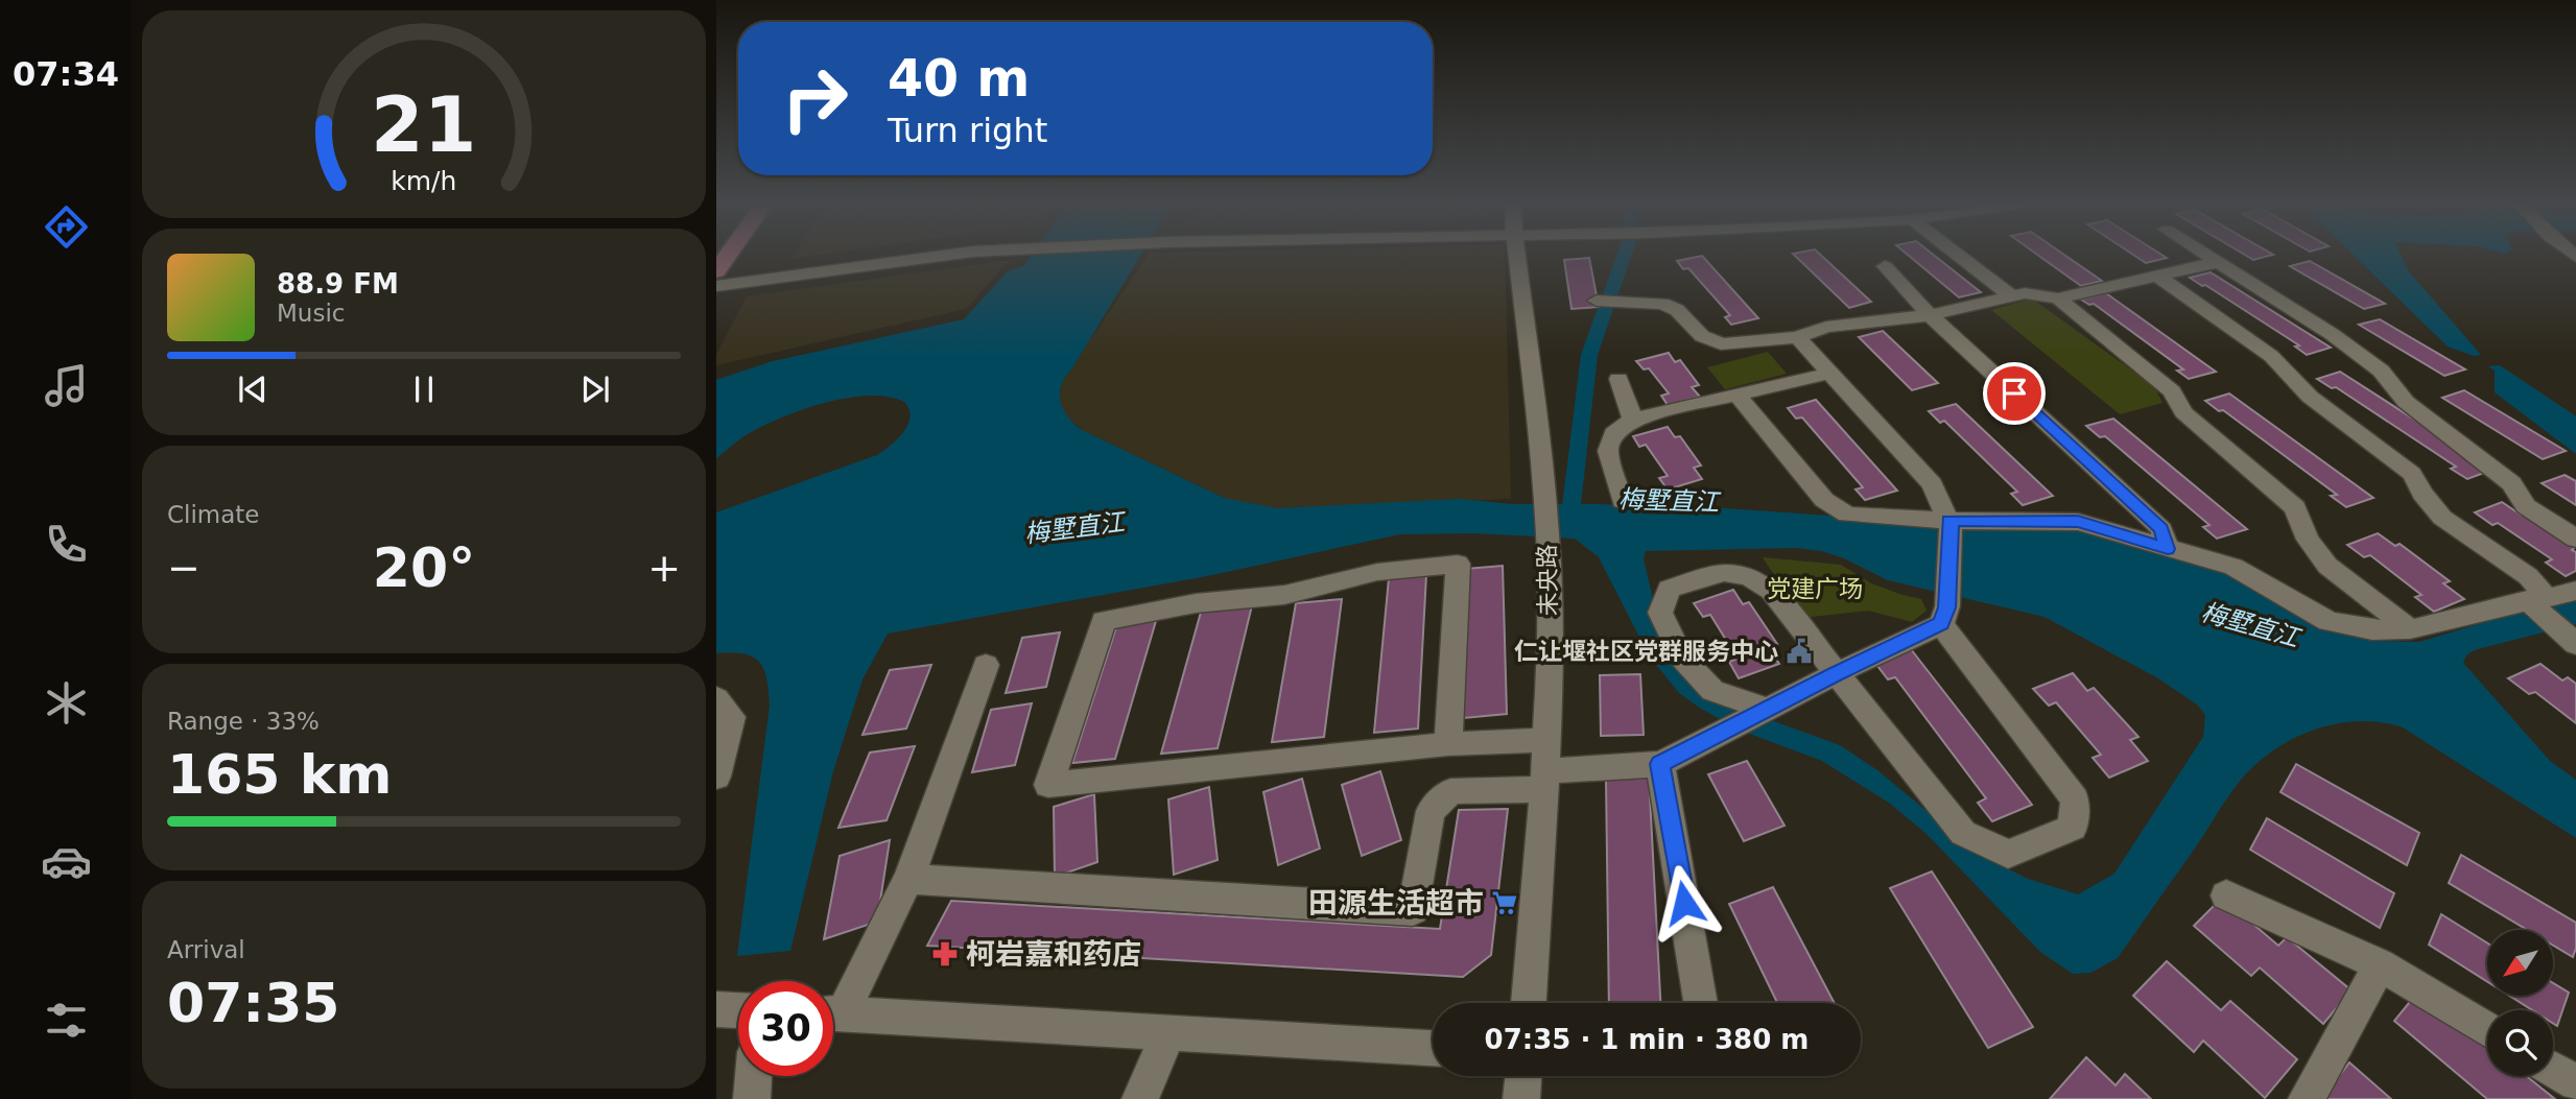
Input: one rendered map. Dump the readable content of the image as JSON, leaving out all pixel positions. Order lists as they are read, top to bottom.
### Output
{
  "streets": {
    "street": ["未央路"]
  },
  "water": ["梅墅直江"],
  "parks": ["党建广场"],
  "places": {
    "public building": ["仁让堰社区党群服务中心"],
    "supermarket": ["田源生活超市"],
    "pharmacy": ["柯岩嘉和药店"]
  },
  "north": "bottom left",
  "page": {
    "tabs": "07:34",
    "turn": ["40 m", "Turn right"],
    "song": ["88.9 FM", "Music"],
    "tile": [
      "Climate",
      ["Range · 33%", "165 km"],
      ["Arrival", "07:35"]
    ],
    "heat": ["−", "20°", "+"],
    "limit": "30",
    "trip": "07:35 · 1 min · 380 m",
    "gauge": ["21", "km/h"]
  }
}
